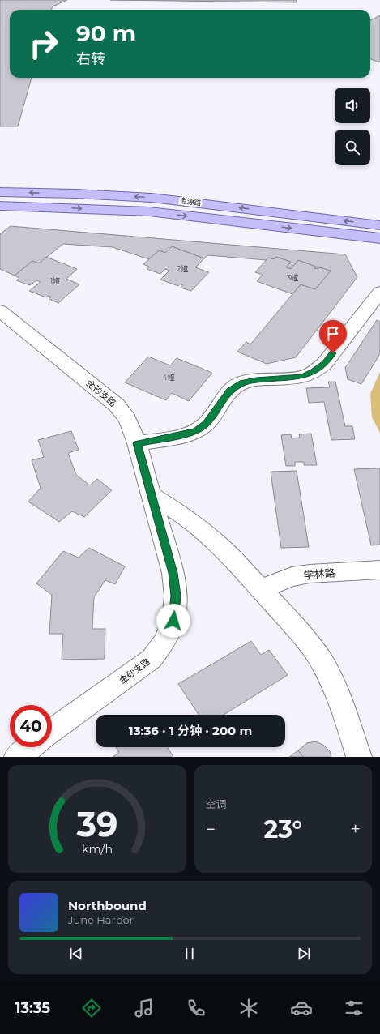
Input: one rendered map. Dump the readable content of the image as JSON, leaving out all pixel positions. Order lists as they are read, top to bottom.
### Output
{
  "streets": {
    "main road": ["金源路"],
    "street": ["金砂支路", "学林路"]
  },
  "house_numbers": [
    "2幢",
    "3幢",
    "1幢",
    "4幢"
  ],
  "page": {
    "turn": ["90 m", "右转"],
    "limit": "40",
    "trip": "13:36 · 1 分钟 · 200 m",
    "tile": "空调",
    "heat": ["−", "23°", "+"],
    "song": ["Northbound", "June Harbor"],
    "tabs": "13:35",
    "gauge": ["39", "km/h"]
  }
}
